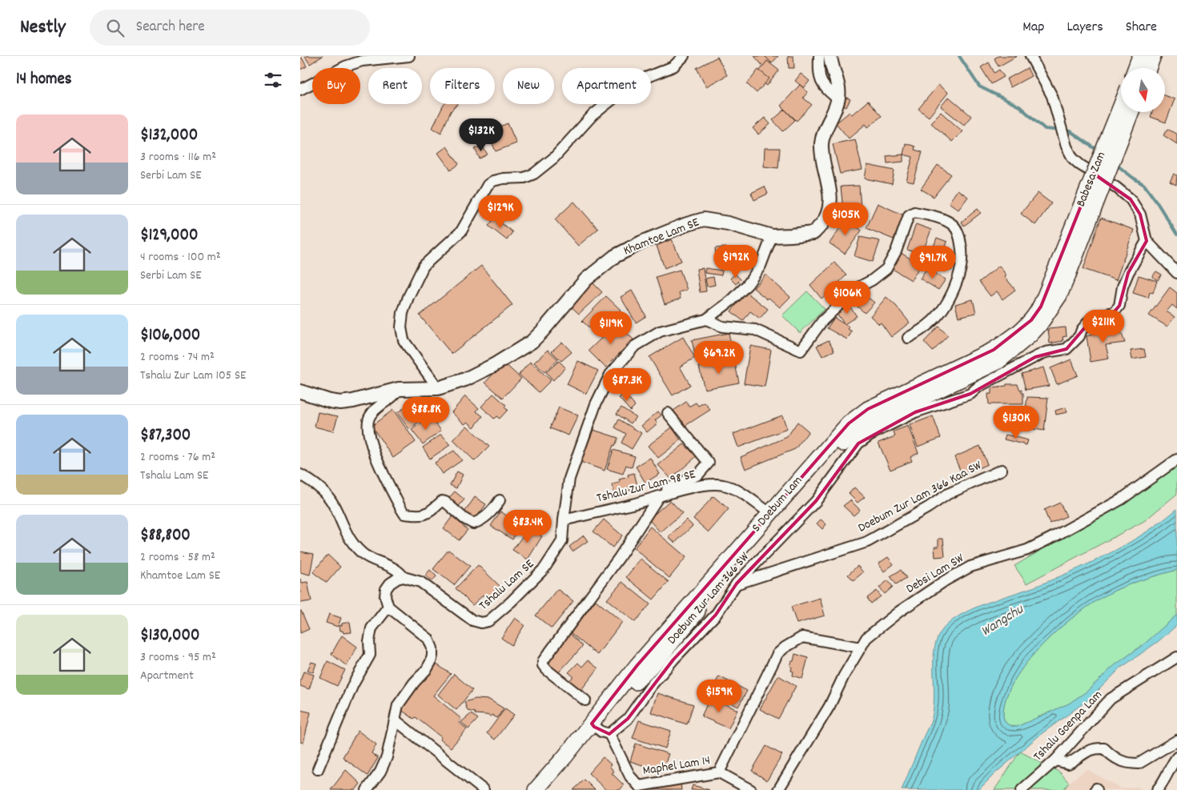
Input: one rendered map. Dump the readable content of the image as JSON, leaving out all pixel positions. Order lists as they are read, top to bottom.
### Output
{
  "streets": {
    "highway": ["Babesa Zam", "S Doebum Lam"],
    "main road": ["Khamtoe Lam SE"],
    "street": [
      "Tshalu Zur Lam 98 SE",
      "Doebum Zur Lam 366 Kaa SW",
      "Debsi Lam SW",
      "Tshalu Lam SE",
      "Doebum Zur Lam 366 SW",
      "Tshalu Goenpa Lam",
      "Maphel Lam 14"
    ]
  },
  "crossings": [
    ["Babesa Zam", "S Doebum Lam"],
    ["Khamtoe Lam SE", "Tshalu Lam SE"],
    ["Tshalu Zur Lam 98 SE", "S Doebum Lam"],
    ["Tshalu Zur Lam 98 SE", "Tshalu Lam SE"],
    ["Doebum Zur Lam 366 Kaa SW", "Doebum Zur Lam 366 SW"]
  ],
  "water": ["Wangchu"],
  "north": "bottom",
  "page": {
    "header": "Nestly",
    "search": "Search here",
    "nav": ["Map", "Layers", "Share"],
    "heading": "14 homes",
    "chip": [
      "Buy",
      "Rent",
      "Filters",
      "New",
      "Apartment"
    ],
    "list": [
      {
        "name": "$132,000",
        "note": "3 rooms · 116 m² · Serbi Lam SE"
      },
      {
        "name": "$129,000",
        "note": "4 rooms · 100 m² · Serbi Lam SE"
      },
      {
        "name": "$106,000",
        "note": "2 rooms · 74 m² · Tshalu Zur Lam 105 SE"
      },
      {
        "name": "$87,300",
        "note": "2 rooms · 76 m² · Tshalu Lam SE"
      },
      {
        "name": "$88,800",
        "note": "2 rooms · 58 m² · Khamtoe Lam SE"
      },
      {
        "name": "$130,000",
        "note": "3 rooms · 95 m² · Apartment"
      }
    ],
    "price": [
      "$132K",
      "$129K",
      "$105K",
      "$192K",
      "$91.7K",
      "$106K",
      "$211K",
      "$119K",
      "$69.2K",
      "$87.3K",
      "$88.8K",
      "$130K",
      "$83.4K",
      "$159K"
    ]
  }
}
